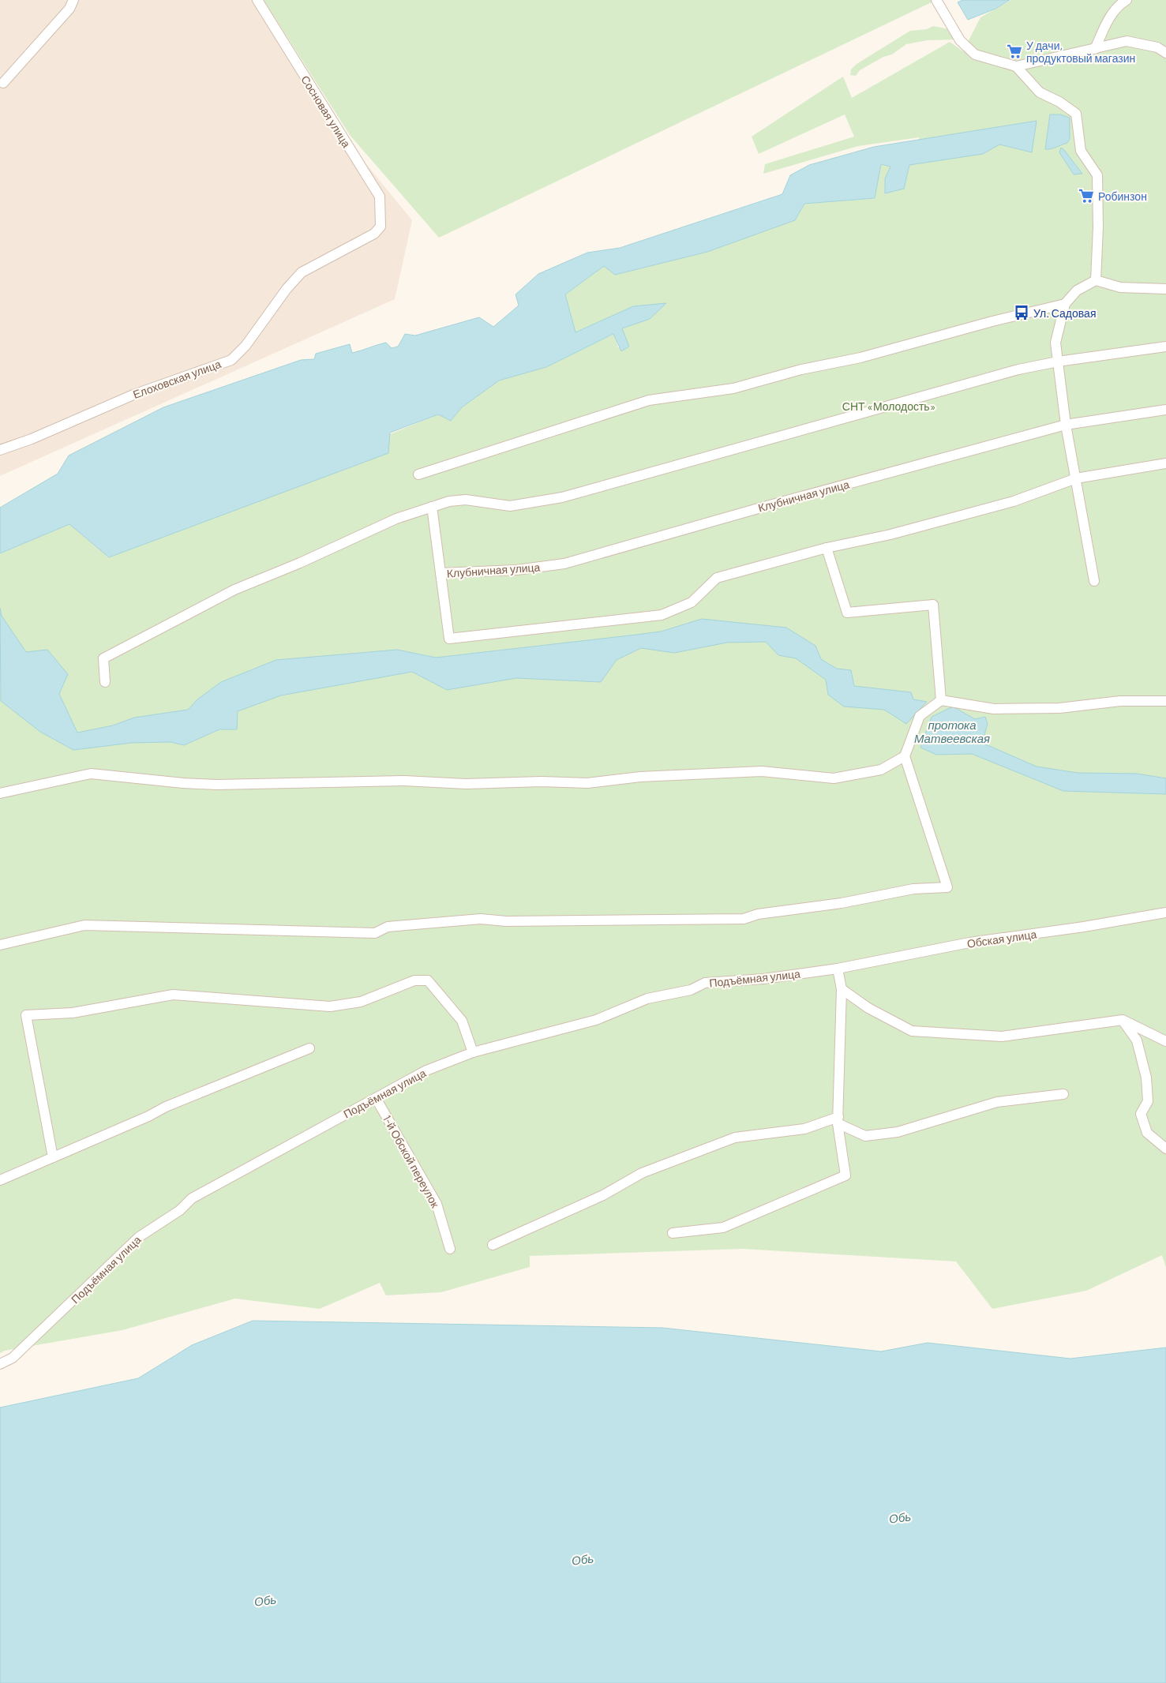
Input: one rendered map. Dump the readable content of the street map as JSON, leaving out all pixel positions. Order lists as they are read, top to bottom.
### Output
{
  "streets": {
    "street": [
      "Сосновая улица",
      "Елоховская улица",
      "Клубничная улица",
      "Обская улица",
      "Подъёмная улица",
      "1-й Обской переулок"
    ]
  },
  "crossings": [
    ["Сосновая улица", "Елоховская улица"],
    ["Обская улица", "Подъёмная улица"],
    ["Подъёмная улица", "1-й Обской переулок"]
  ],
  "water": ["протока Матвеевская", "Обь"],
  "parks": ["СНТ «Молодость»"],
  "places": {
    "supermarket": ["У дачи, продуктовый магазин", "Робинзон"],
    "bus stop": ["Ул. Садовая"]
  }
}
